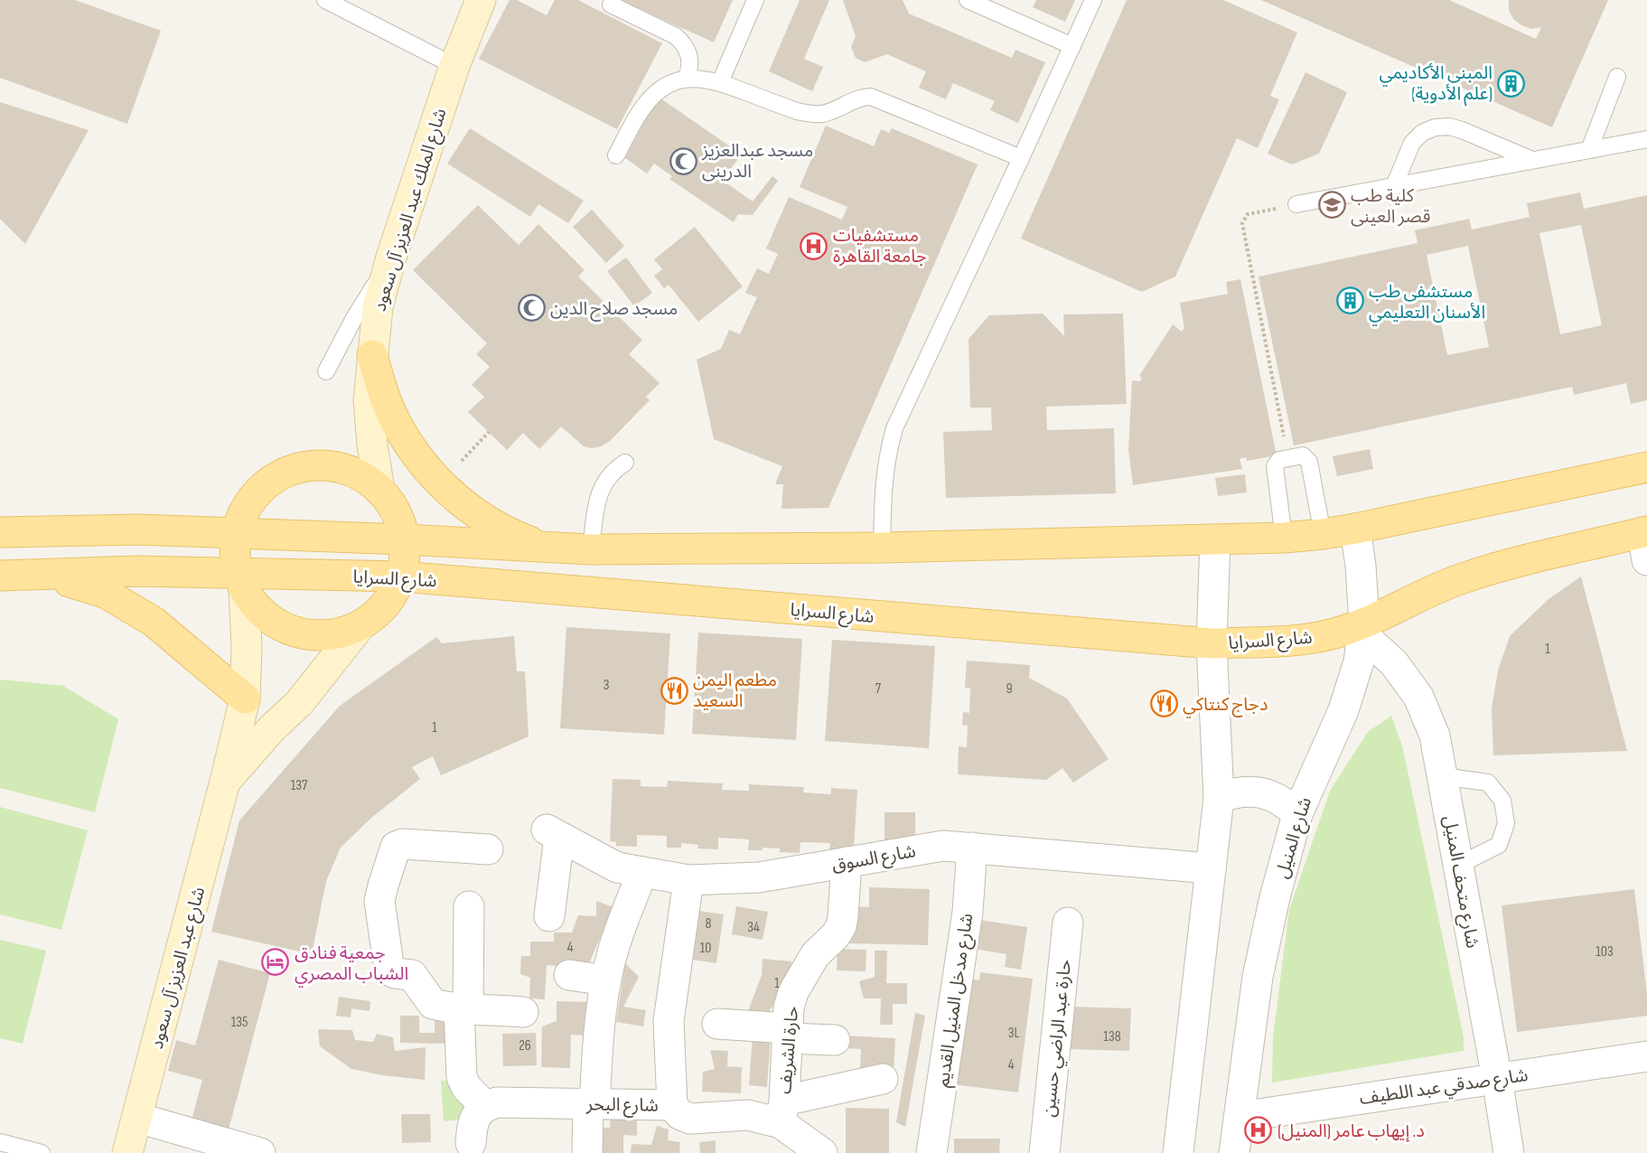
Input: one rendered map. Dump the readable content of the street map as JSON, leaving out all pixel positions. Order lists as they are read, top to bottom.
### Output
{
  "streets": {
    "main road": ["شارع الملك عبد العزيز آل سعود", "شارع السرايا", "شارع عبد العزيز آل سعود"],
    "street": [
      "شارع المنيل",
      "شارع السوق",
      "شارع متحف المنيل",
      "شارع مدخل المنيل القديم",
      "حارة عبد الراضي حسين",
      "حارة الشريف",
      "شارع صدقي عبد اللطيف",
      "شارع البحر"
    ]
  },
  "crossings": [
    ["شارع السرايا", "شارع المنيل"],
    ["شارع السرايا", "شارع متحف المنيل"],
    ["شارع السرايا", "شارع عبد العزيز آل سعود"],
    ["شارع المنيل", "شارع متحف المنيل"],
    ["شارع المنيل", "شارع صدقي عبد اللطيف"],
    ["شارع السوق", "شارع مدخل المنيل القديم"],
    ["شارع السوق", "حارة الشريف"],
    ["شارع السوق", "شارع البحر"],
    ["شارع متحف المنيل", "شارع صدقي عبد اللطيف"]
  ],
  "places": {
    "building": ["المبنى الأكاديمي (علم الأدوية)", "مستشفى طب الأسنان التعليمي"],
    "mosque": ["مسجد عبدالعزيز الدرينى", "مسجد صلاح الدين"],
    "school or university": ["كلية طب قصر العينى"],
    "hospital": ["مستشفيات جامعة القاهرة", "د. إيهاب عامر (المنيل)"],
    "restaurant": ["مطعم اليمن السعيد", "دجاج كنتاكي"],
    "hotel": ["جمعية فنادق الشباب المصري"]
  },
  "house_numbers": [
    "1",
    "3",
    "7",
    "9",
    "1",
    "137",
    "8",
    "34",
    "4",
    "10",
    "103",
    "1",
    "135",
    "3L",
    "138",
    "26",
    "4"
  ]
}
